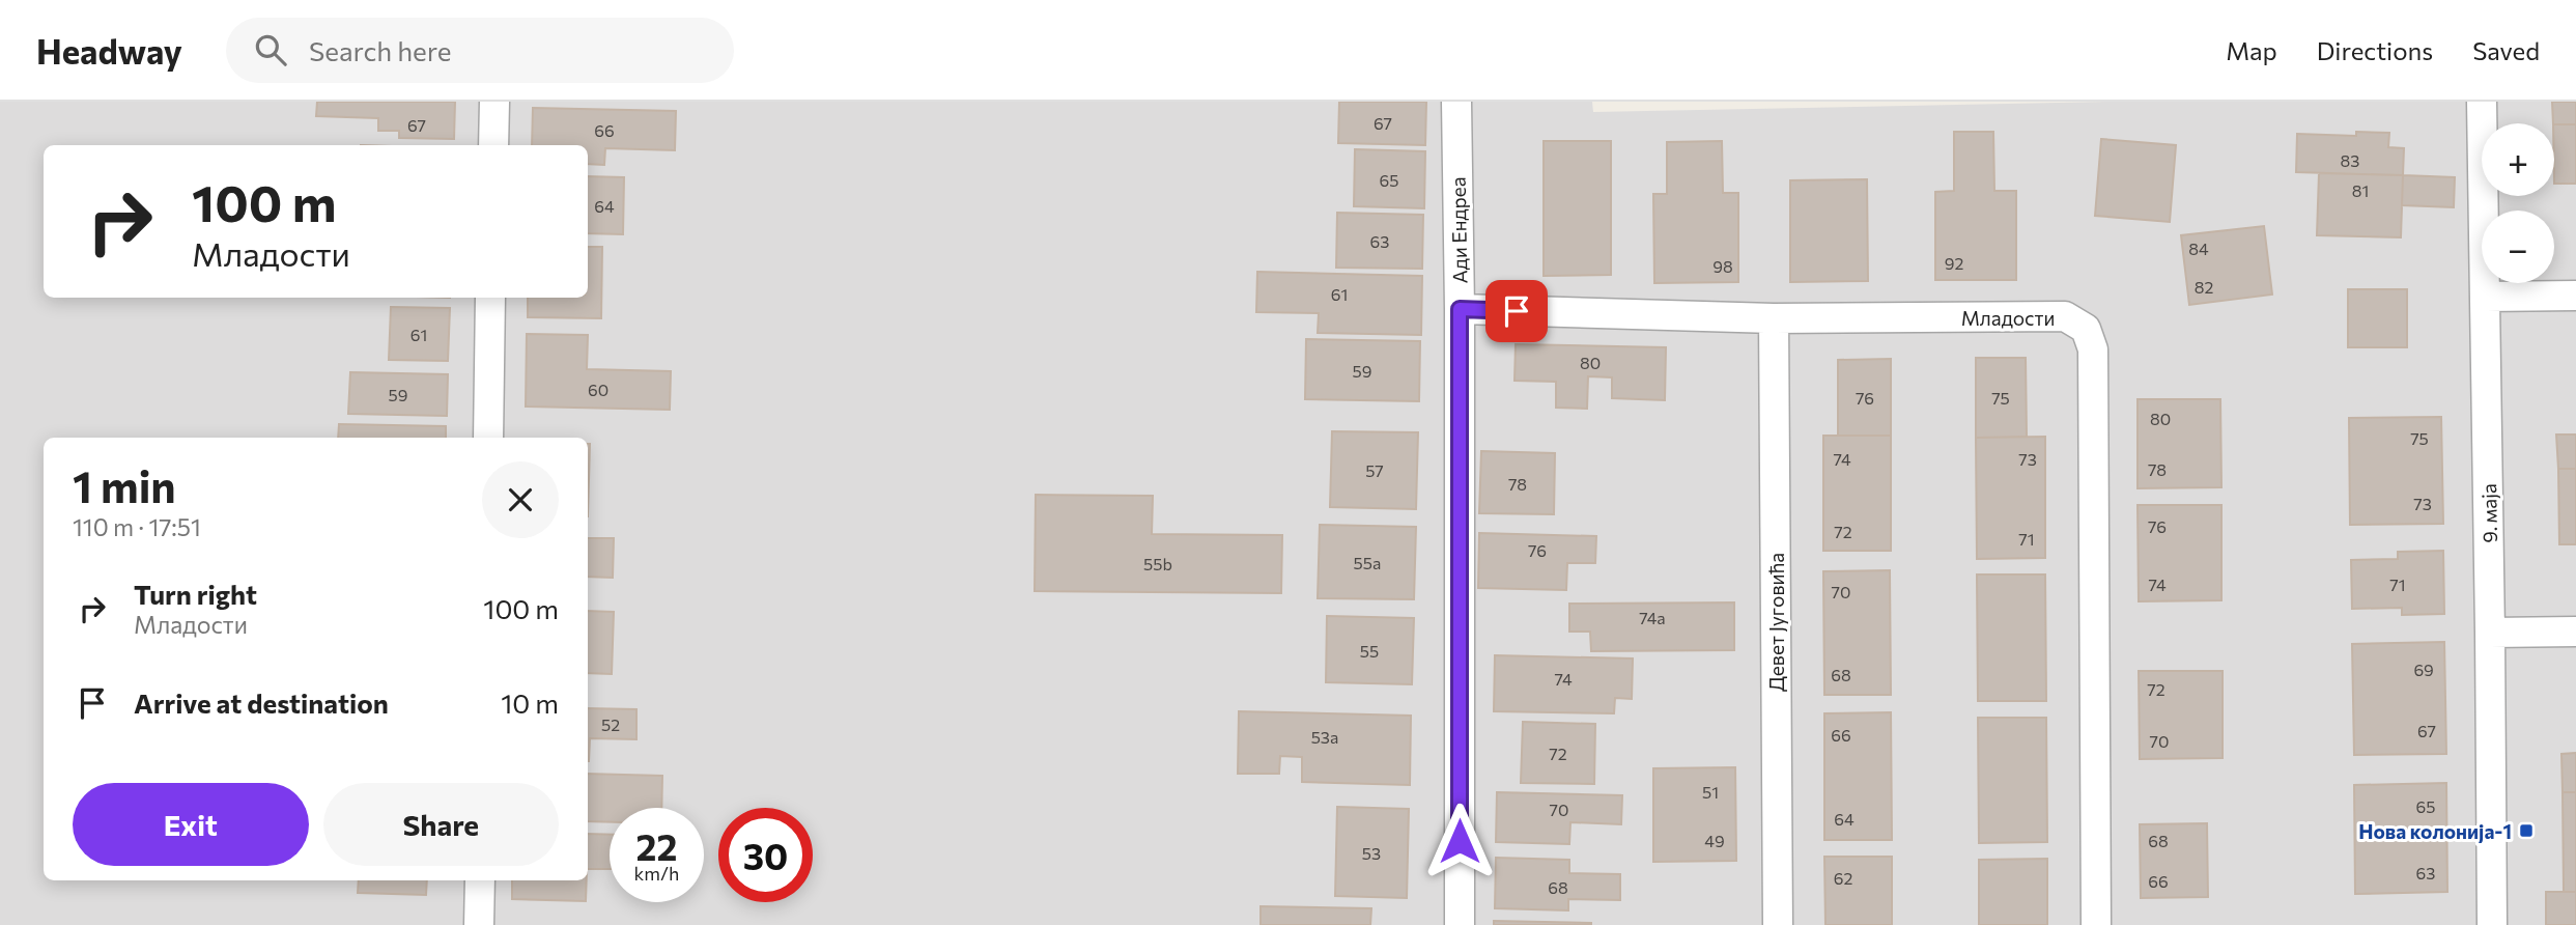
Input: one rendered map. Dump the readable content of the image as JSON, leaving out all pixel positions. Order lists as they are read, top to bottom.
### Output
{
  "streets": {
    "street": [
      "Ади Ендреа",
      "Младости",
      "9. маја",
      "Девет Југовића"
    ]
  },
  "crossings": [
    ["Ади Ендреа", "Младости"],
    ["Младости", "Девет Југовића"]
  ],
  "places": {
    "transit": ["Нова колонија-1"]
  },
  "house_numbers": [
    "67",
    "67",
    "66",
    "83",
    "65",
    "81",
    "64",
    "63",
    "84",
    "92",
    "98",
    "82",
    "61",
    "61",
    "80",
    "59",
    "60",
    "59",
    "76",
    "75",
    "80",
    "75",
    "74",
    "73",
    "78",
    "57",
    "78",
    "73",
    "76",
    "72",
    "71",
    "76",
    "55a",
    "55b",
    "74",
    "71",
    "70",
    "74a",
    "55",
    "69",
    "68",
    "74",
    "72",
    "52",
    "67",
    "66",
    "53a",
    "70",
    "72",
    "51",
    "65",
    "70",
    "64",
    "49",
    "68",
    "53",
    "63",
    "62",
    "66",
    "68"
  ],
  "page": {
    "header": "Headway",
    "search": "Search here",
    "nav": ["Map", "Directions", "Saved"],
    "map_buttons": ["+", "−"],
    "turn": ["100 m", "Младости"],
    "heading": ["1 min", "110 m · 17:51"],
    "list": [
      {
        "name": "Turn right",
        "note": "Младости",
        "value": "100 m"
      },
      {
        "name": "Arrive at destination",
        "value": "10 m"
      }
    ],
    "buttons": ["Exit", "Share"],
    "speed": "22 km/h",
    "limit": "30"
  }
}
